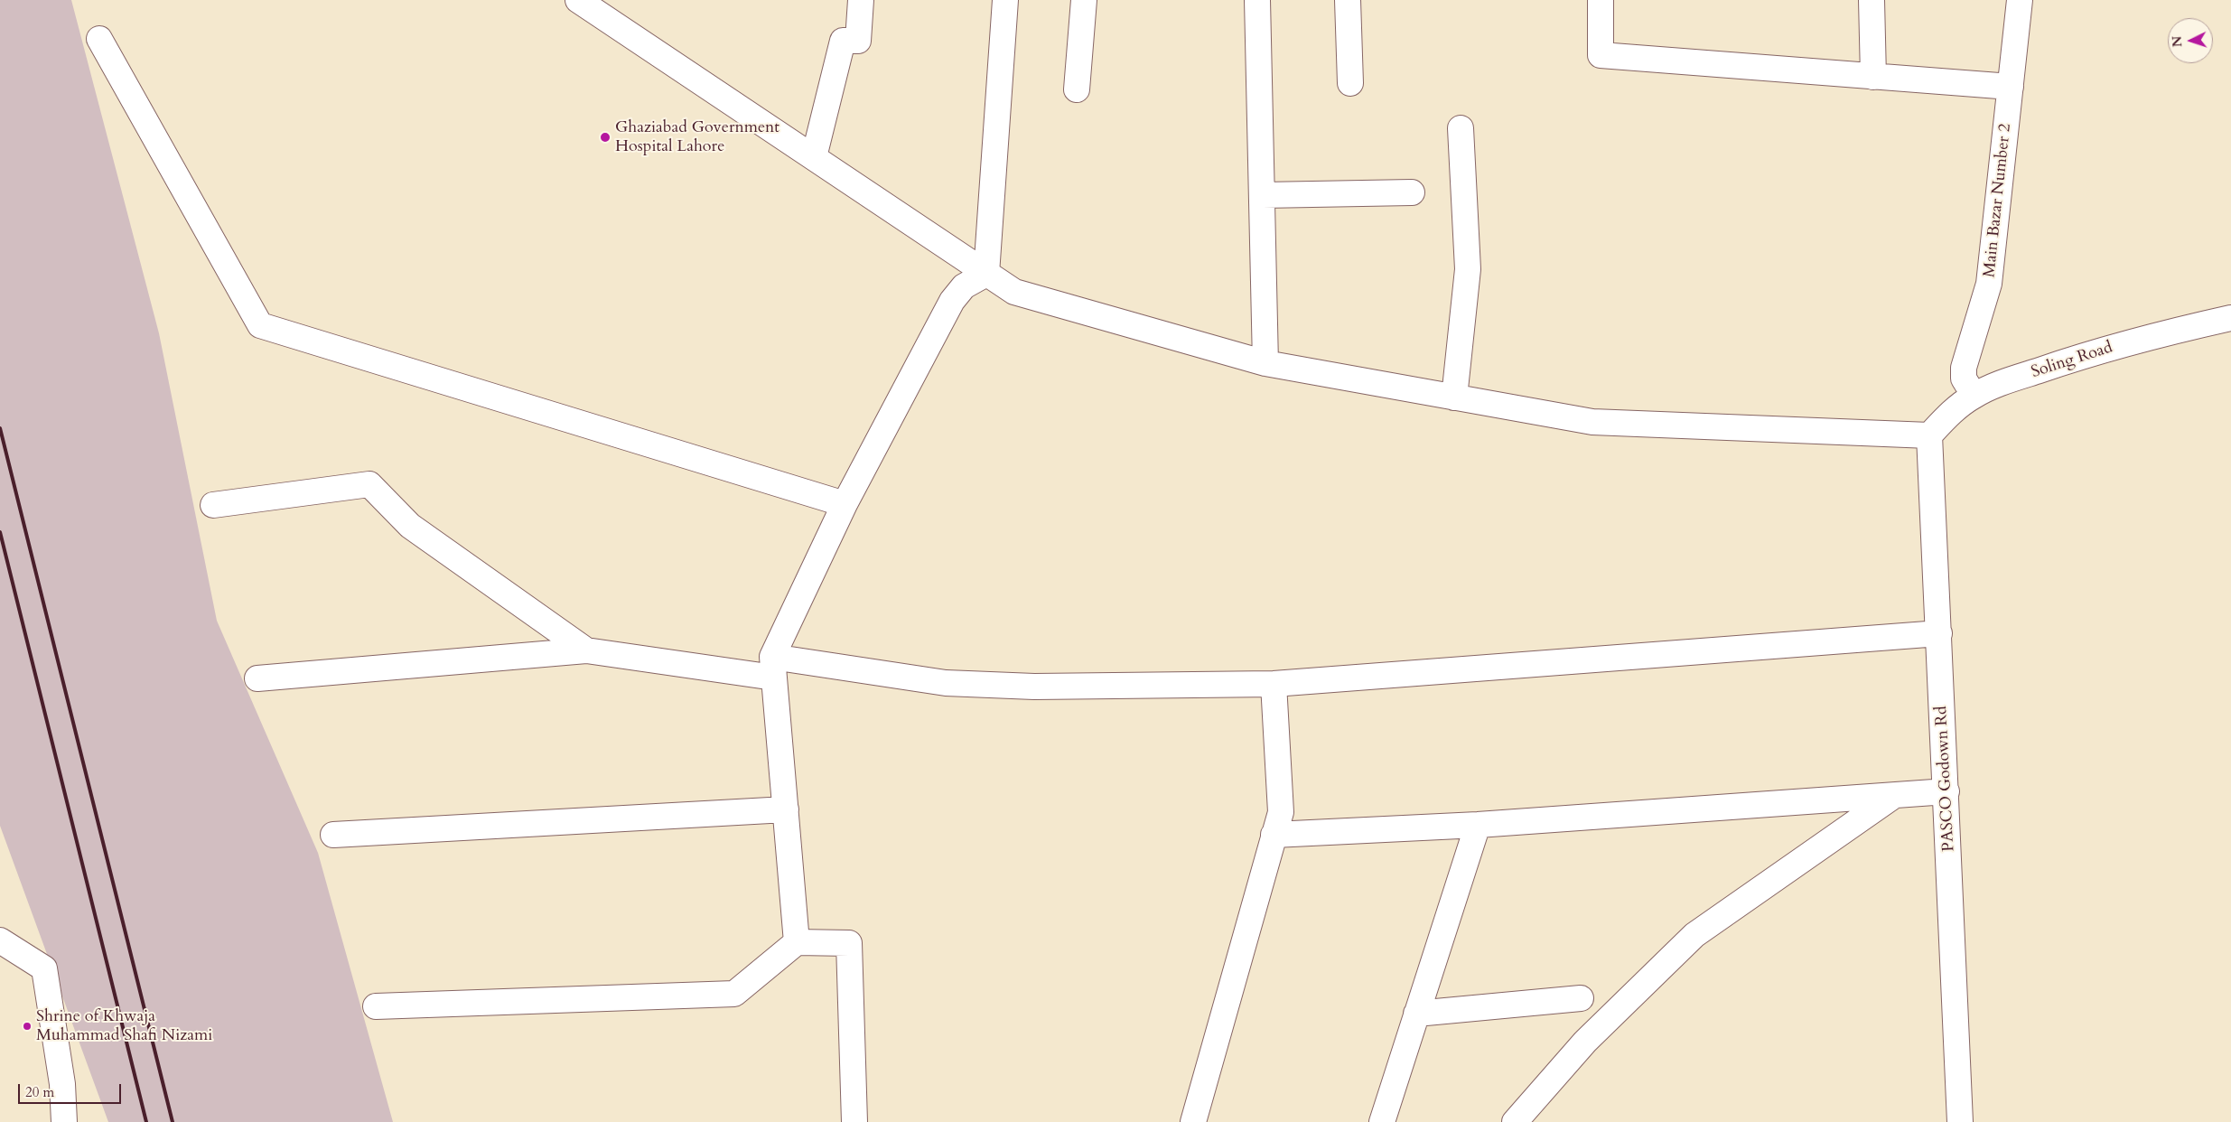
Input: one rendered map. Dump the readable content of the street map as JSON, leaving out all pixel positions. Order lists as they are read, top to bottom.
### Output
{
  "streets": {
    "street": ["Main Bazar Number 2", "Soling Road", "PASCO Godown Rd"]
  },
  "crossings": [
    ["Main Bazar Number 2", "Soling Road"],
    ["Soling Road", "PASCO Godown Rd"]
  ],
  "places": ["Ghaziabad Government Hospital Lahore", "Shrine of Khwaja Muhammad Shafi Nizami"],
  "scale_bar": "20 m",
  "north": "left"
}
